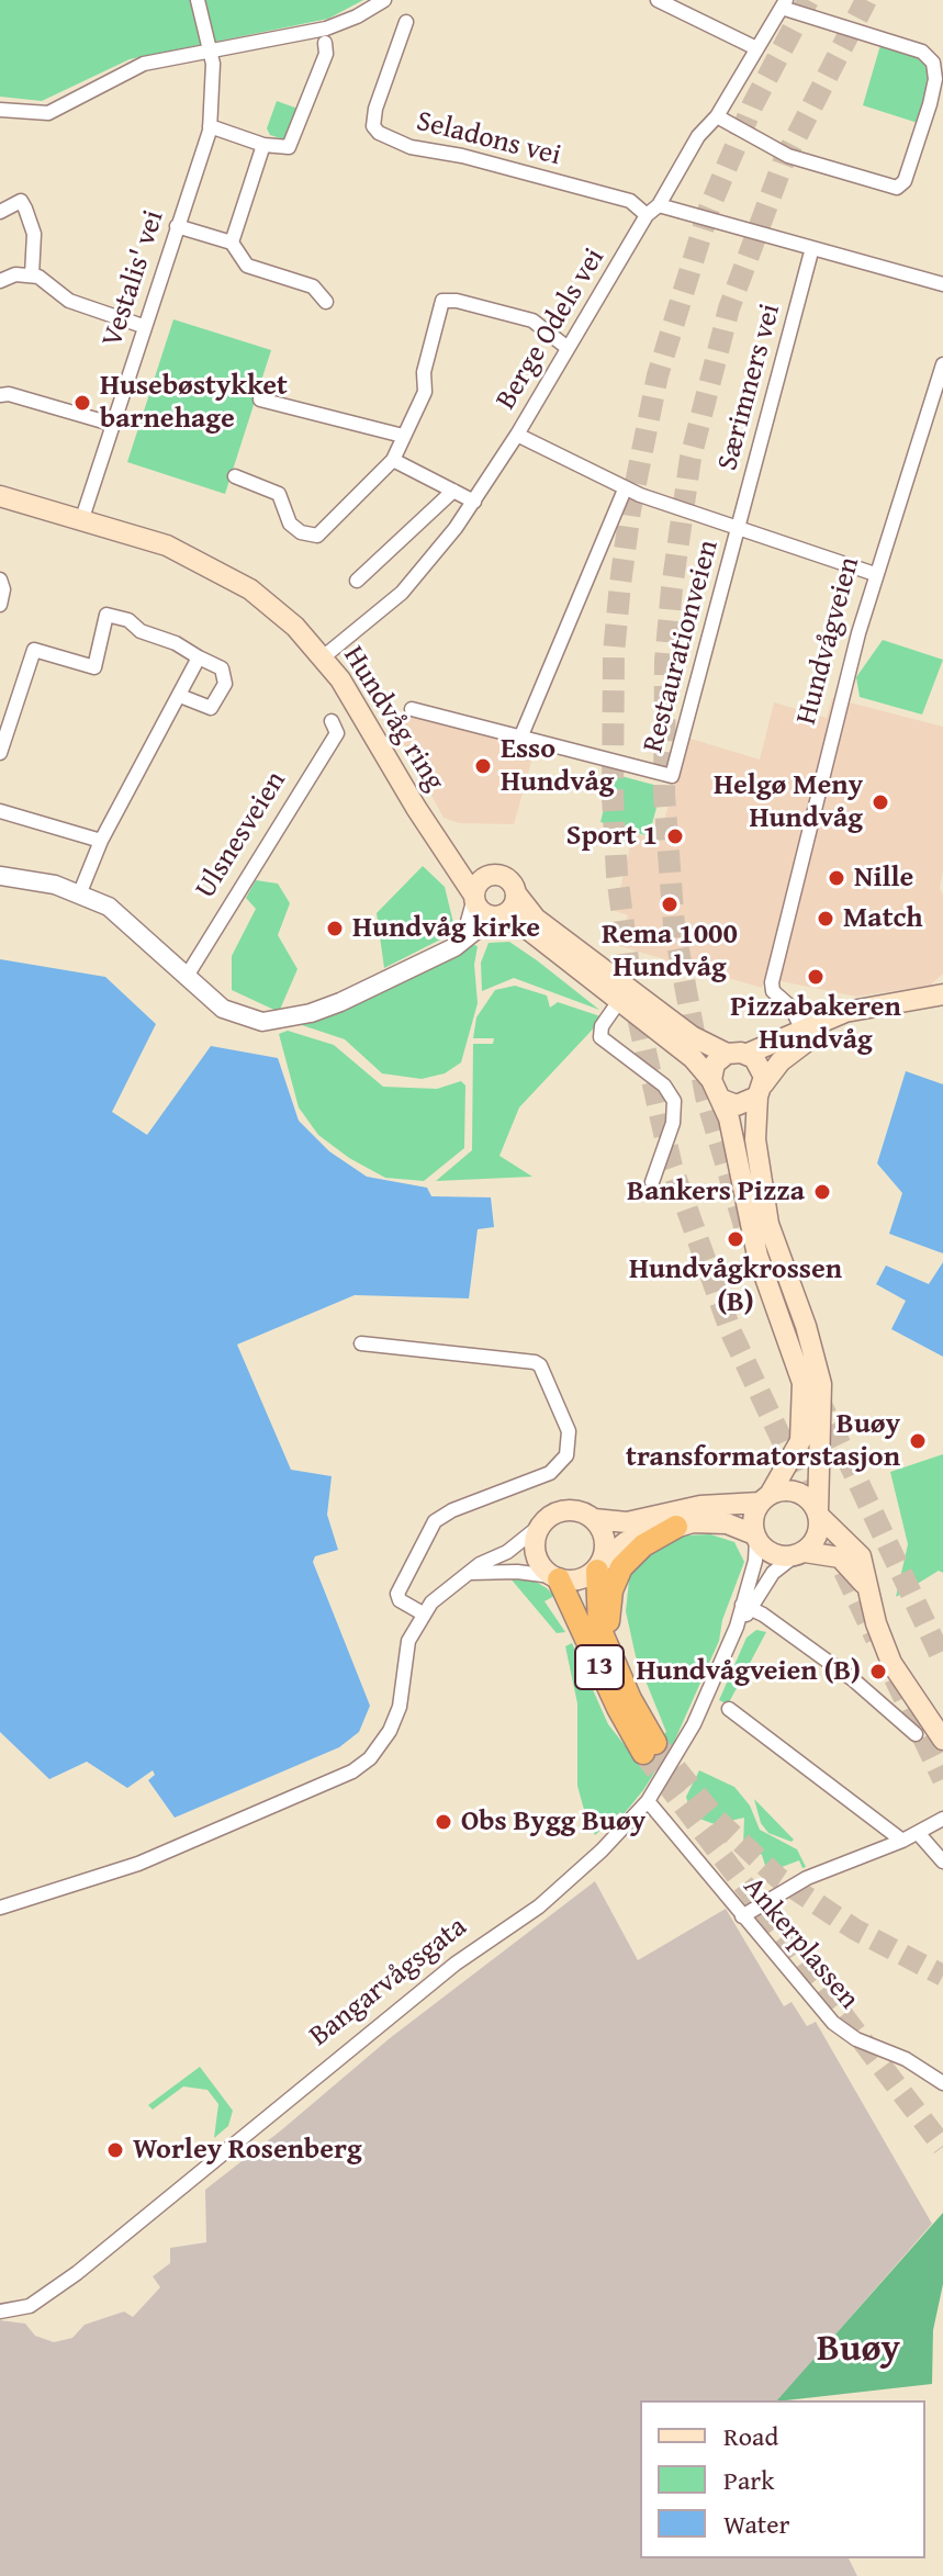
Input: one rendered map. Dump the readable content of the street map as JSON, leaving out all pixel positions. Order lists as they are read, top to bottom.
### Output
{
  "streets": {
    "highway": ["13"],
    "main road": ["Hundvåg ring"],
    "street": [
      "Seladons vei",
      "Vestalis' vei",
      "Berge Odels vei",
      "Særimners vei",
      "Hundvågveien",
      "Restaurationveien",
      "Ulsnesveien",
      "Ankerplassen",
      "Bangarvågsgata"
    ]
  },
  "crossings": [
    ["Seladons vei", "Berge Odels vei"],
    ["Vestalis' vei", "Hundvåg ring"],
    ["Berge Odels vei", "Hundvåg ring"],
    ["Særimners vei", "Restaurationveien"],
    ["Ankerplassen", "Bangarvågsgata"]
  ],
  "districts": ["Buøy"],
  "places": [
    "Husebøstykket barnehage",
    "Esso Hundvåg",
    "Helgø Meny Hundvåg",
    "Sport 1",
    "Nille",
    "Rema 1000 Hundvåg",
    "Match",
    "Hundvåg kirke",
    "Pizzabakeren Hundvåg",
    "Bankers Pizza",
    "Hundvågkrossen (B)",
    "Buøy transformatorstasjon",
    "Hundvågveien (B)",
    "Obs Bygg Buøy",
    "Worley Rosenberg"
  ],
  "legend": ["Road", "Park", "Water"]
}
